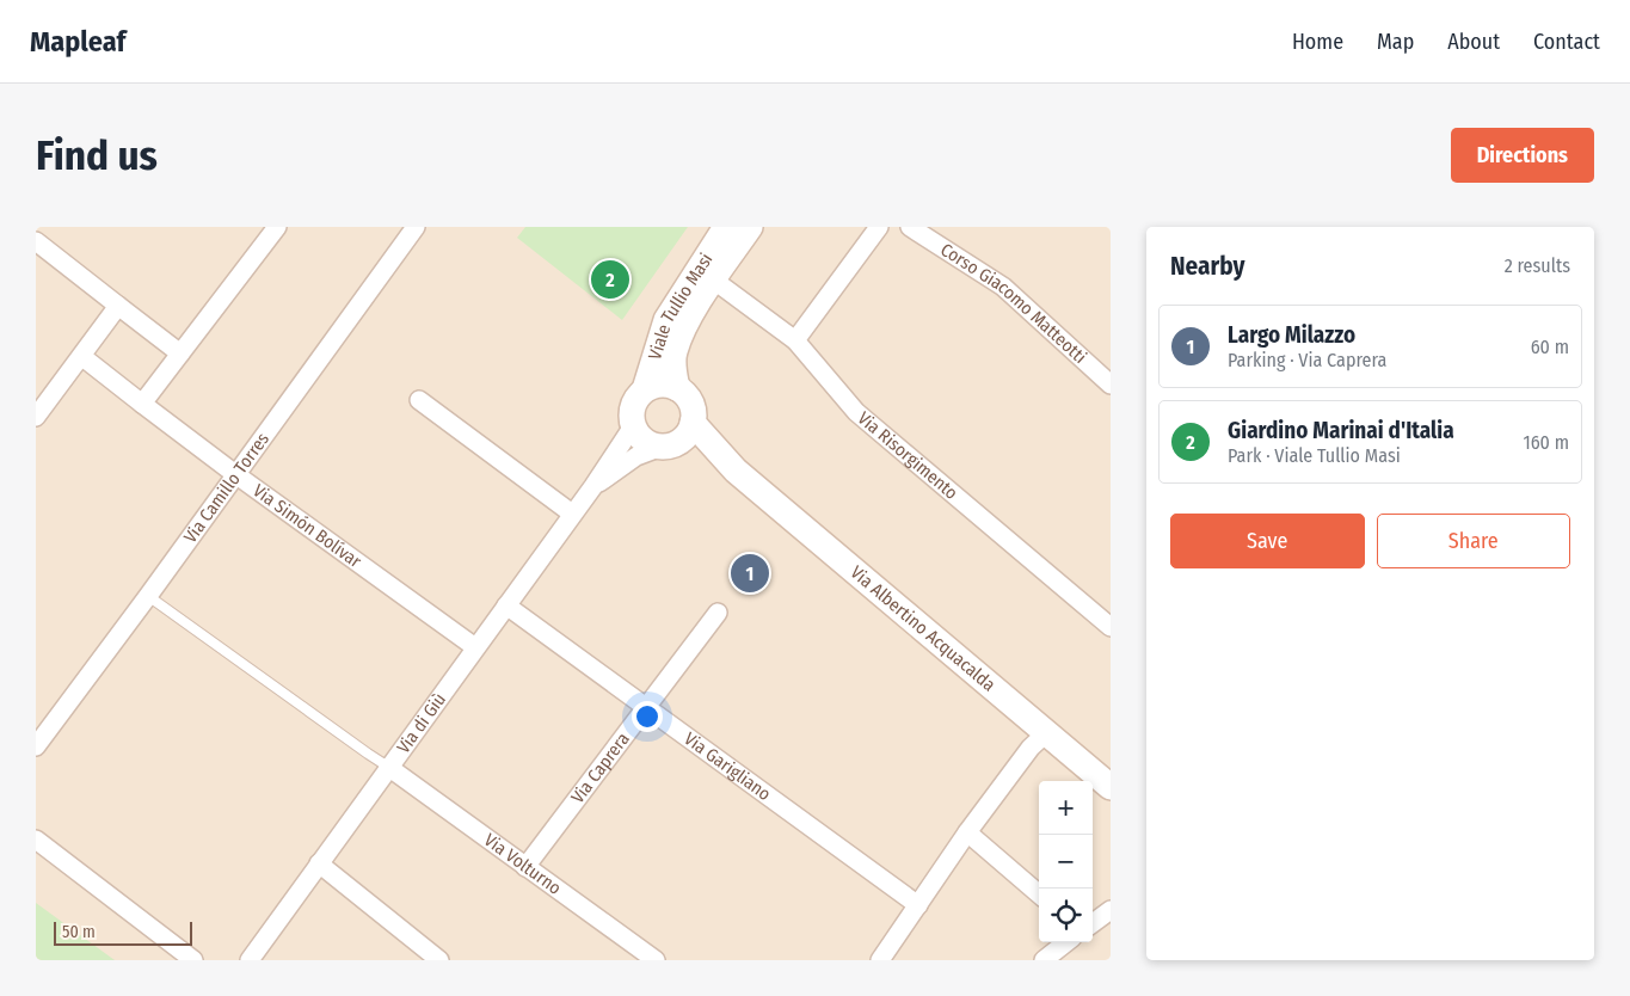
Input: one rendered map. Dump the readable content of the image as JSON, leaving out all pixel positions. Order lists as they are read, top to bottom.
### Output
{
  "streets": {
    "main road": ["Viale Tullio Masi", "Via Albertino Acquacalda"],
    "street": [
      "Corso Giacomo Matteotti",
      "Via Risorgimento",
      "Via Camillo Torres",
      "Via Simón Bolívar",
      "Via di Giù",
      "Via Garigliano",
      "Via Caprera",
      "Via Volturno"
    ]
  },
  "crossings": [
    ["Viale Tullio Masi", "Via Risorgimento"],
    ["Viale Tullio Masi", "Via Albertino Acquacalda"],
    ["Viale Tullio Masi", "Via di Giù"],
    ["Via Camillo Torres", "Via Simón Bolívar"],
    ["Via Simón Bolívar", "Via di Giù"],
    ["Via Albertino Acquacalda", "Via di Giù"],
    ["Via di Giù", "Via Garigliano"],
    ["Via di Giù", "Via Volturno"],
    ["Via Garigliano", "Via Caprera"],
    ["Via Caprera", "Via Volturno"]
  ],
  "scale_bar": "50 m",
  "page": {
    "header": "Mapleaf",
    "nav": [
      "Home",
      "Map",
      "About",
      "Contact"
    ],
    "buttons": [
      "Directions",
      ["Save", "Share"]
    ],
    "title": "Find us",
    "heading": ["Nearby", "2 results"],
    "pins": ["2", "1"],
    "list": [
      {
        "mark": "1",
        "name": "Largo Milazzo",
        "note": "Parking · Via Caprera",
        "value": "60 m"
      },
      {
        "mark": "2",
        "name": "Giardino Marinai d'Italia",
        "note": "Park · Viale Tullio Masi",
        "value": "160 m"
      }
    ],
    "map_buttons": ["+", "−"],
    "scale": "50 m"
  }
}
